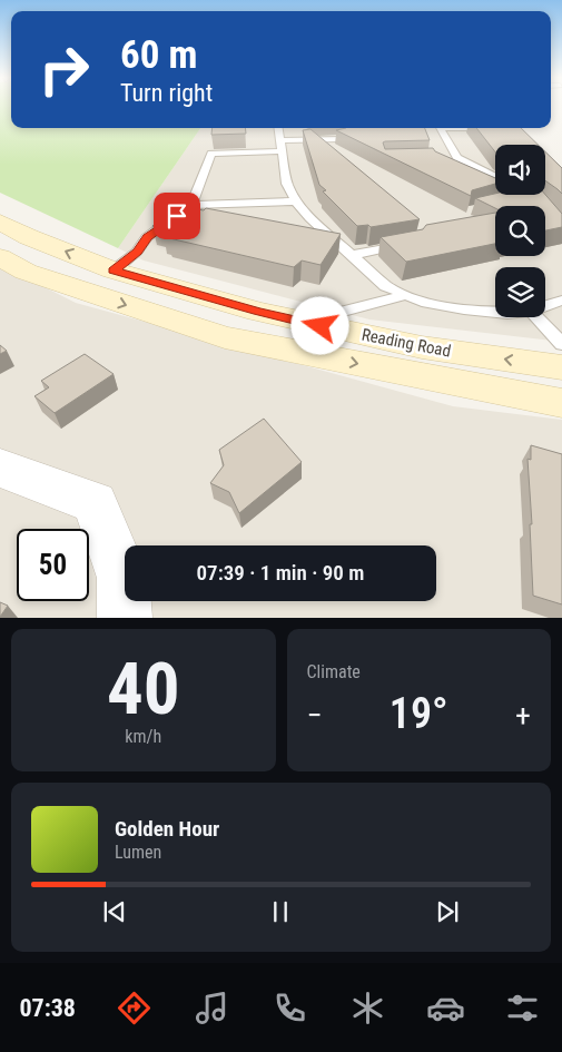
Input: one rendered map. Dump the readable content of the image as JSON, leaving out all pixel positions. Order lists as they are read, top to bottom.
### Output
{
  "streets": {
    "main road": ["Reading Road"]
  },
  "page": {
    "turn": ["60 m", "Turn right"],
    "limit": "50",
    "trip": "07:39 · 1 min · 90 m",
    "tile": [
      ["40", "km/h"],
      "Climate"
    ],
    "heat": ["−", "19°", "+"],
    "song": ["Golden Hour", "Lumen"],
    "tabs": "07:38"
  }
}
